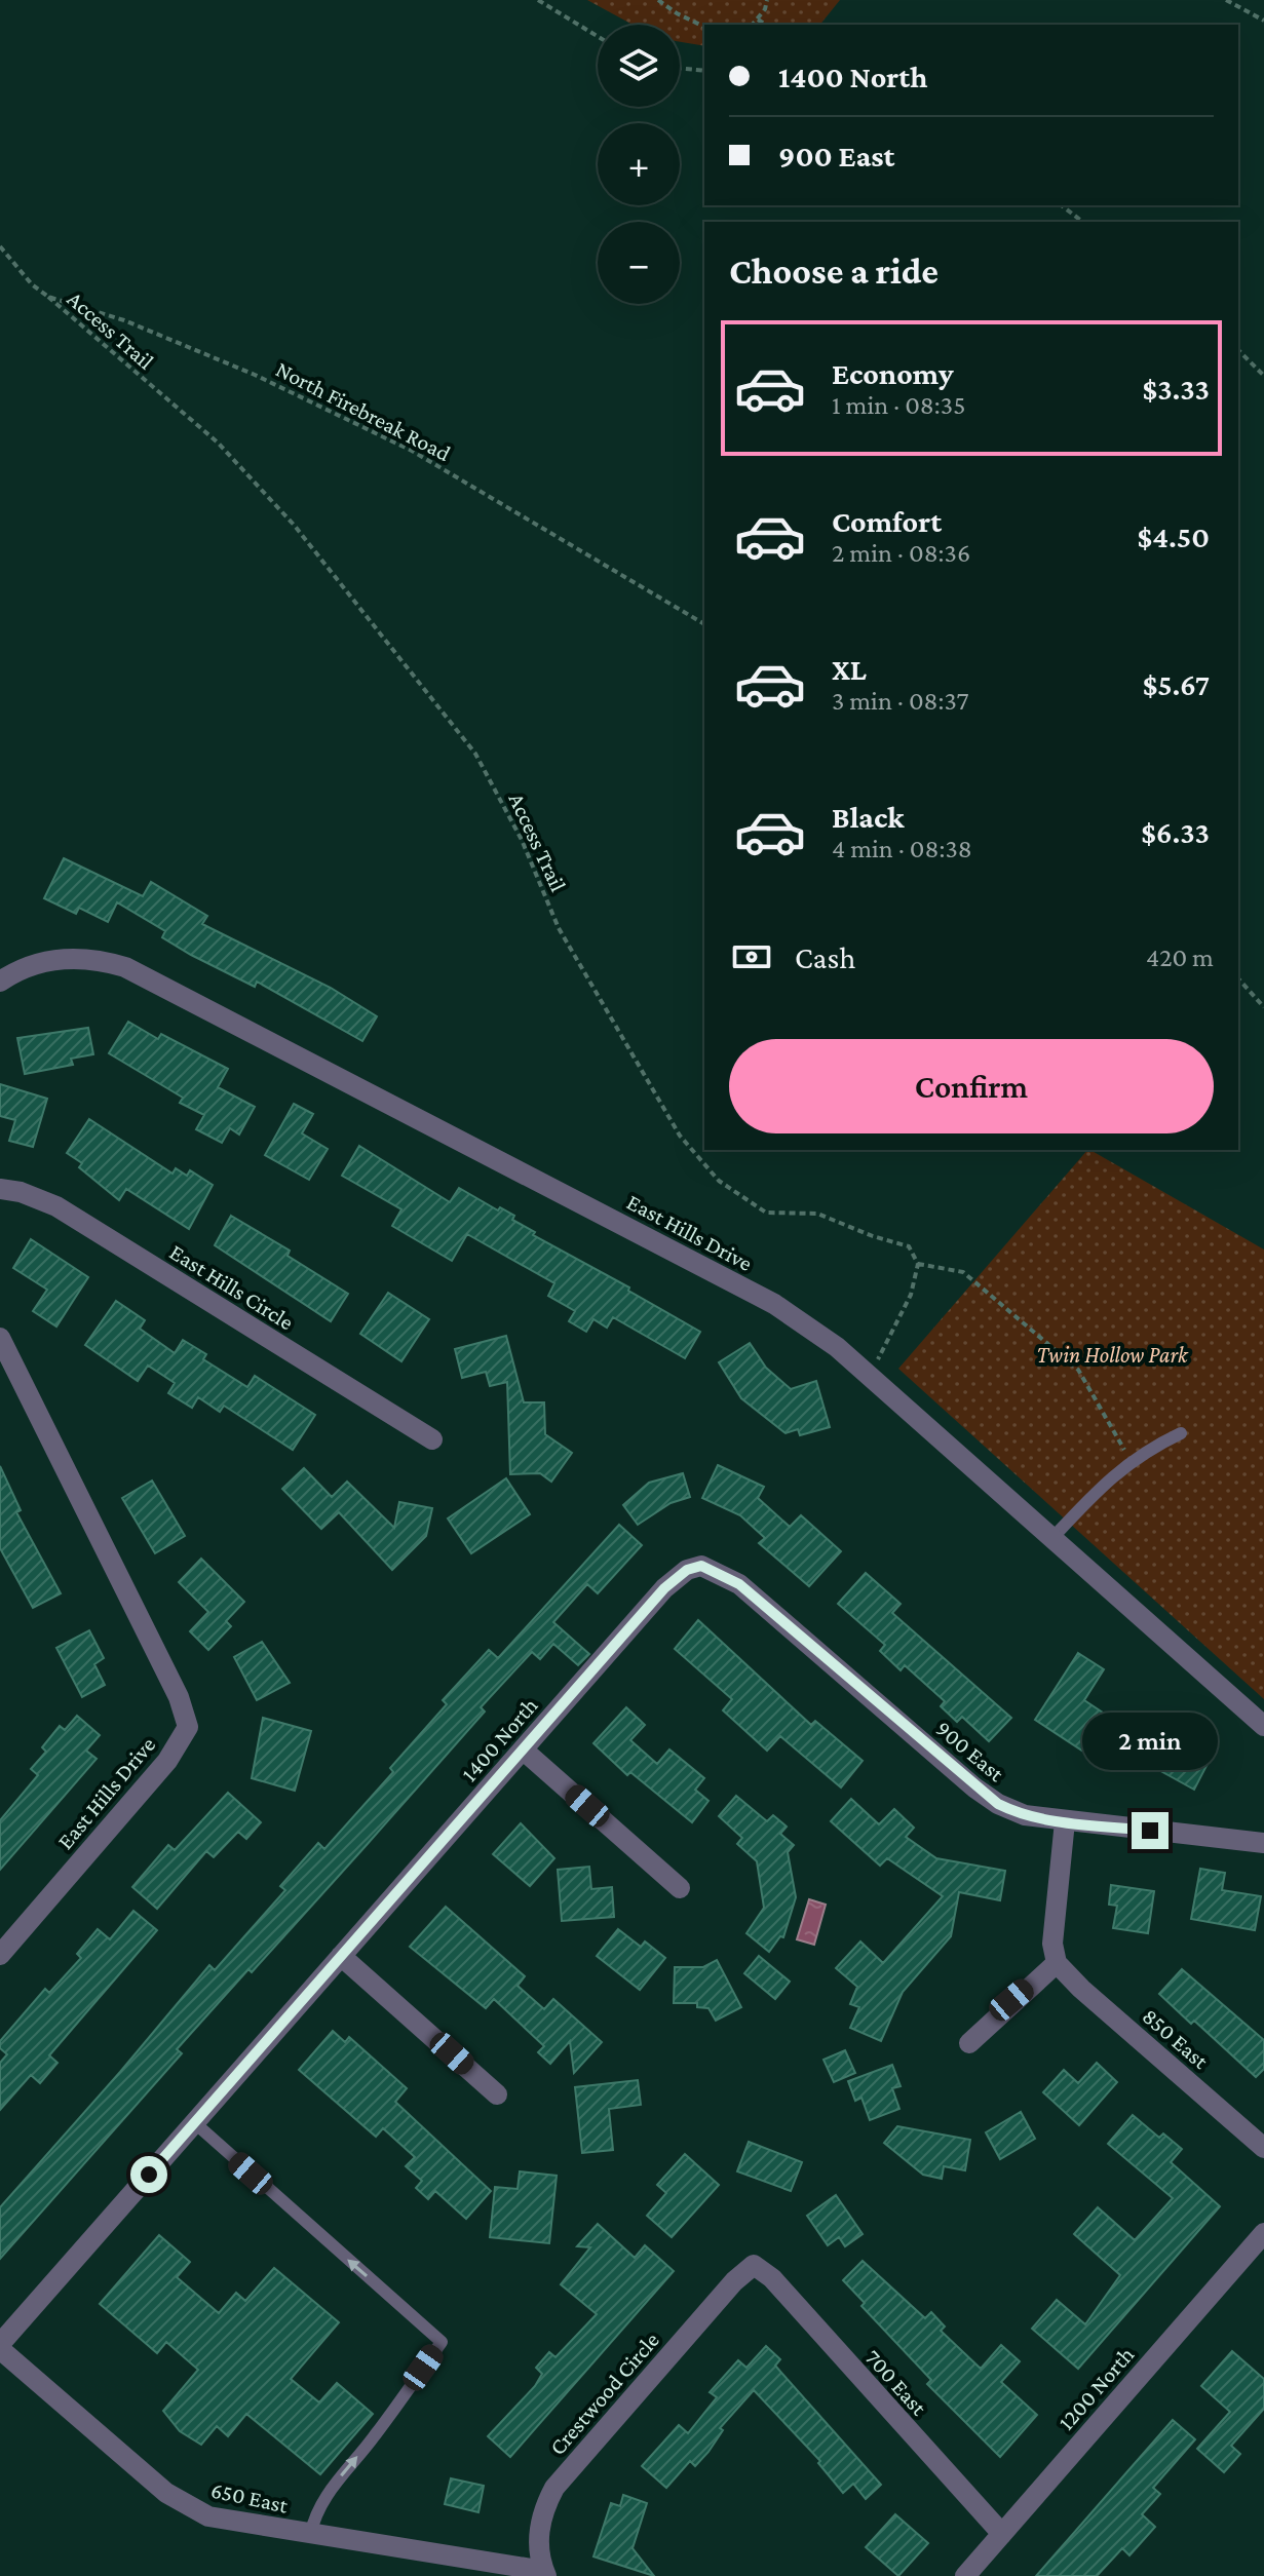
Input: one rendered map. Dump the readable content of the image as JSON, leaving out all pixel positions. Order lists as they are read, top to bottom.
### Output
{
  "streets": {
    "street": [
      "East Hills Drive",
      "East Hills Circle",
      "1400 North",
      "900 East",
      "850 East",
      "700 East",
      "1200 North",
      "Crestwood Circle",
      "650 East"
    ],
    "path": ["Access Trail", "North Firebreak Road"]
  },
  "crossings": [
    ["Access Trail", "North Firebreak Road"],
    ["1400 North", "900 East"],
    ["1400 North", "650 East"],
    ["700 East", "1200 North"],
    ["700 East", "Crestwood Circle"],
    ["Crestwood Circle", "650 East"]
  ],
  "parks": ["Twin Hollow Park"],
  "page": {
    "map_buttons": ["+", "−"],
    "banner": ["1400 North", "900 East"],
    "heading": "Choose a ride",
    "list": [
      {
        "name": "Economy",
        "note": "1 min · 08:35",
        "value": "$3.33"
      },
      {
        "name": "Comfort",
        "note": "2 min · 08:36",
        "value": "$4.50"
      },
      {
        "name": "XL",
        "note": "3 min · 08:37",
        "value": "$5.67"
      },
      {
        "name": "Black",
        "note": "4 min · 08:38",
        "value": "$6.33"
      }
    ],
    "pay": ["Cash", "420 m"],
    "buttons": "Confirm",
    "bubble": "2 min"
  }
}
